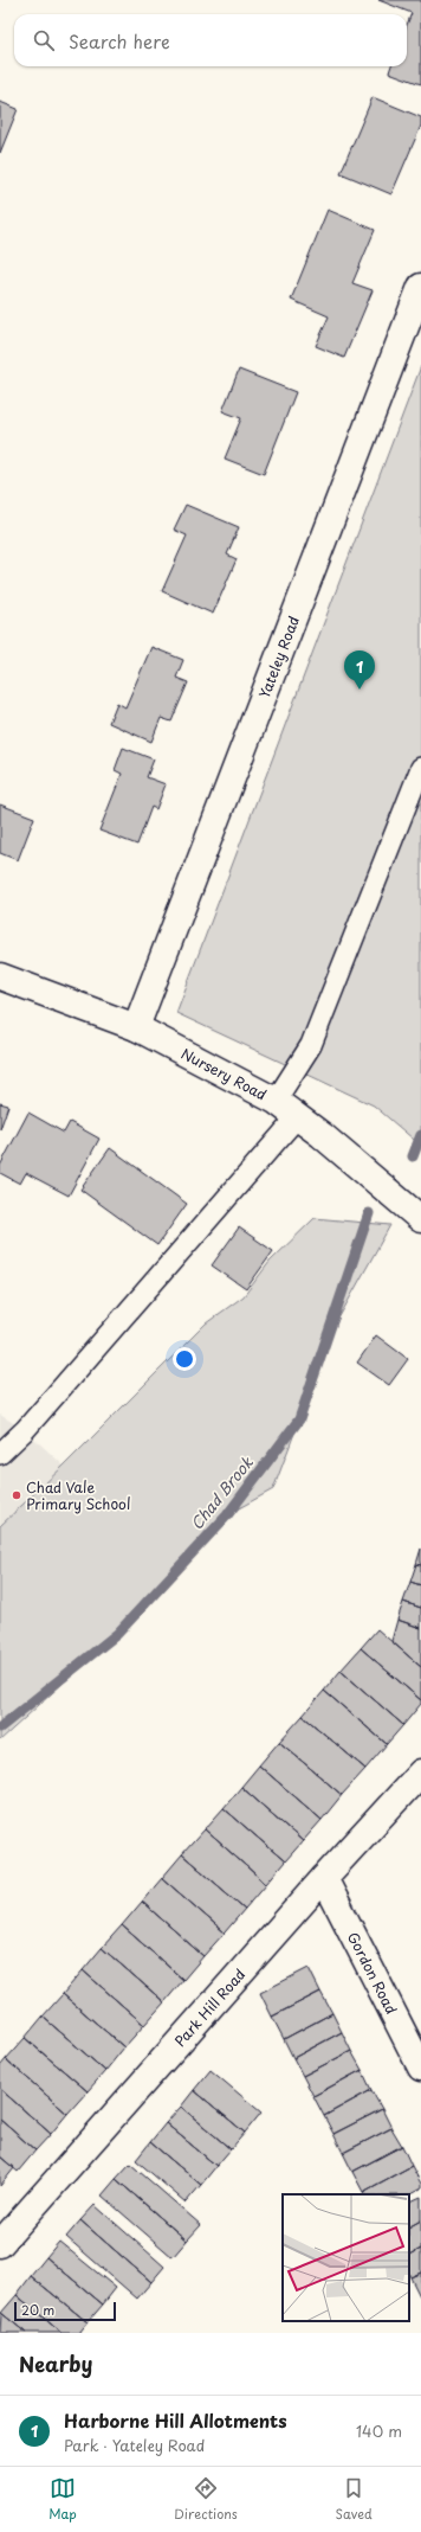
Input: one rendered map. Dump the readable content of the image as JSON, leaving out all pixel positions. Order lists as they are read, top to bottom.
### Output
{
  "streets": {
    "street": [
      "Yateley Road",
      "Nursery Road",
      "Gordon Road",
      "Park Hill Road"
    ]
  },
  "crossings": [
    ["Yateley Road", "Nursery Road"],
    ["Gordon Road", "Park Hill Road"]
  ],
  "water": ["Chad Brook"],
  "places": ["Chad Vale Primary School"],
  "scale_bar": "20 m",
  "page": {
    "search": "Search here",
    "pins": "1",
    "scale": "20 m",
    "heading": "Nearby",
    "list": [
      {
        "mark": "1",
        "name": "Harborne Hill Allotments",
        "note": "Park · Yateley Road",
        "value": "140 m"
      }
    ],
    "nav": ["Map", "Directions", "Saved"]
  }
}
